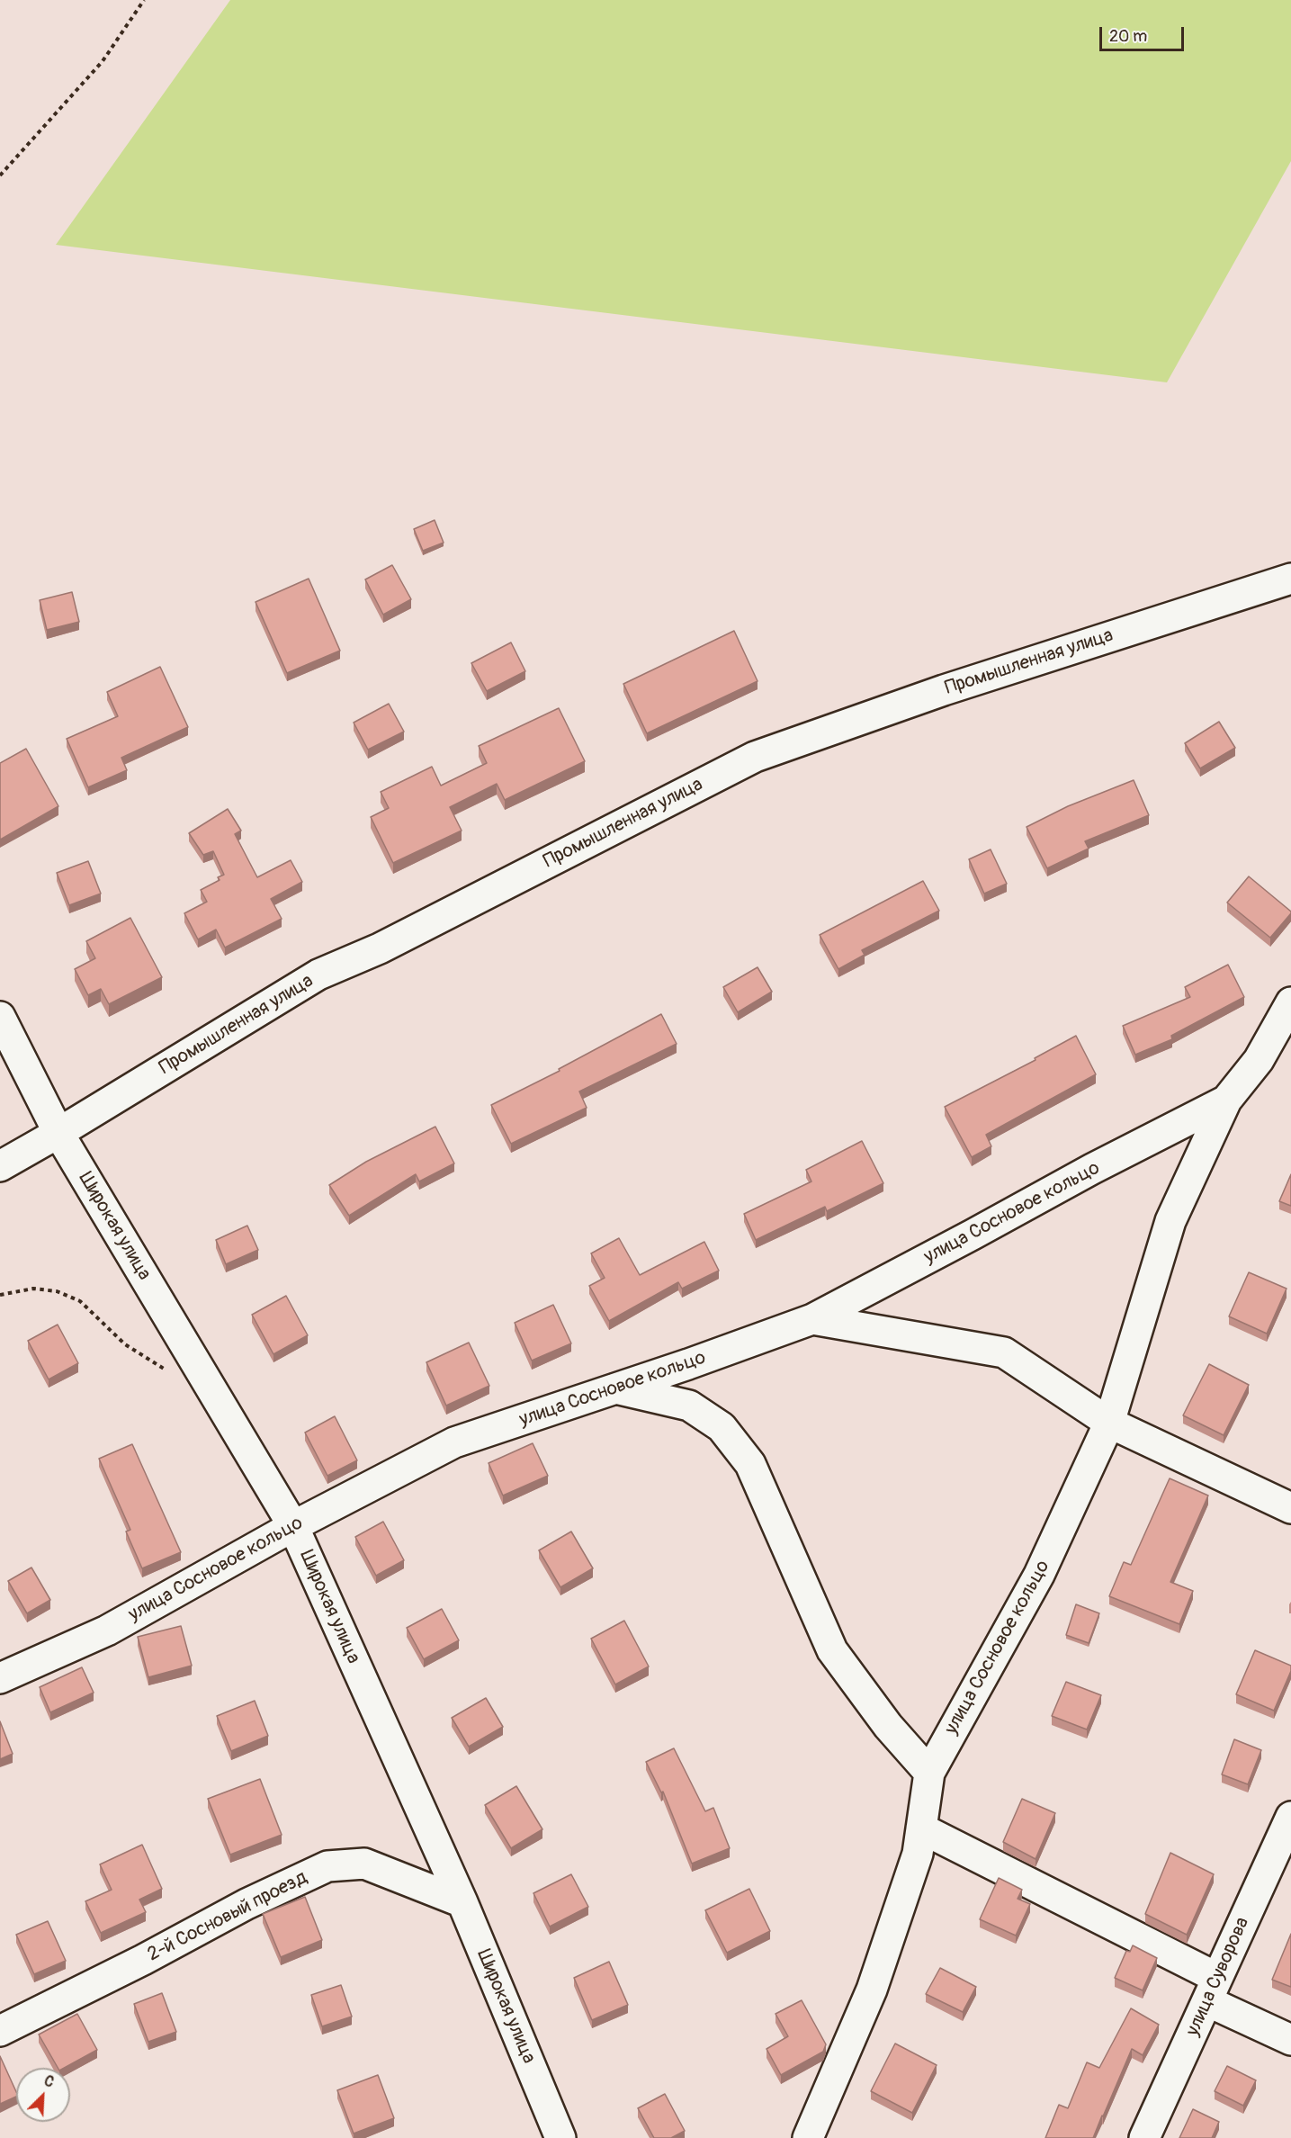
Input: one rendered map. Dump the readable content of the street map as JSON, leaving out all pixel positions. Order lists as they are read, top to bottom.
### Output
{
  "streets": {
    "street": [
      "Промышленная улица",
      "улица Сосновое кольцо",
      "Широкая улица",
      "2-й Сосновый проезд",
      "улица Суворова"
    ]
  },
  "crossings": [
    ["Промышленная улица", "Широкая улица"],
    ["улица Сосновое кольцо", "Широкая улица"],
    ["Широкая улица", "2-й Сосновый проезд"]
  ],
  "scale_bar": "20 m",
  "north": "top right"
}
